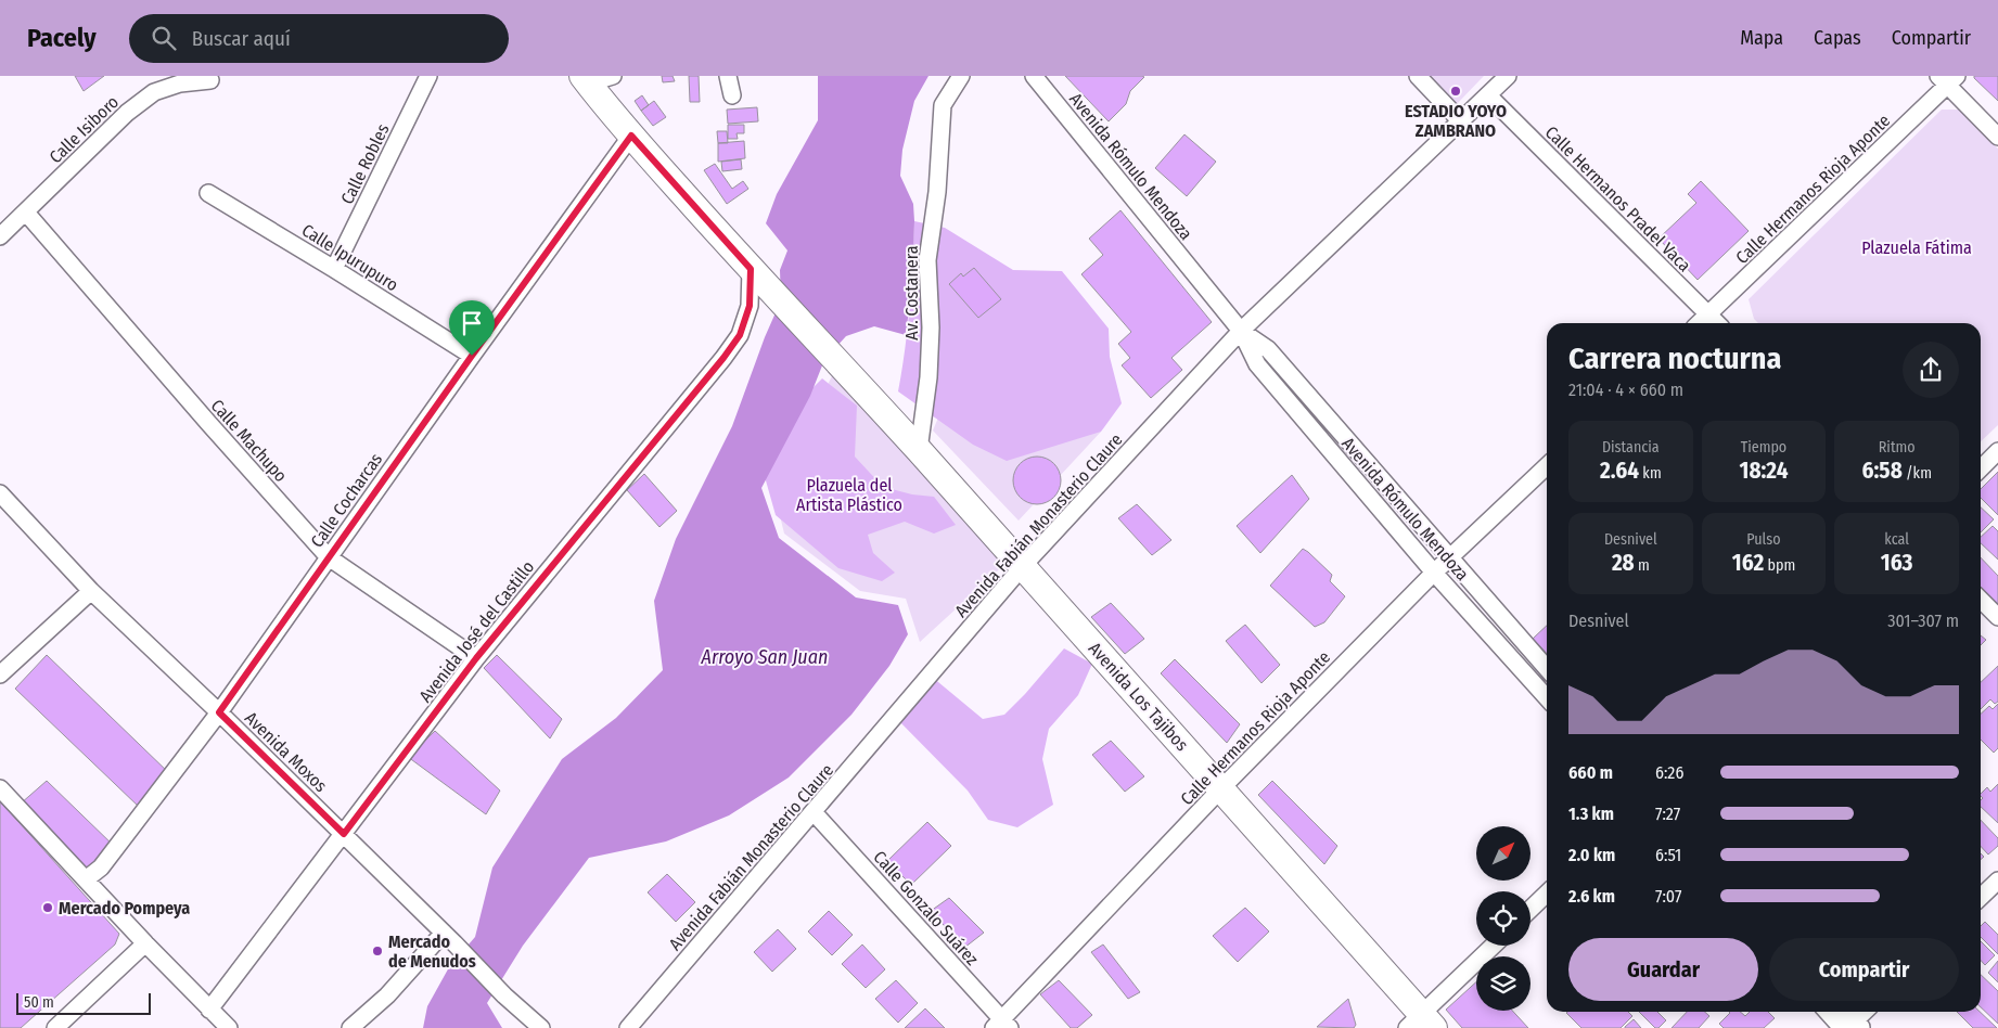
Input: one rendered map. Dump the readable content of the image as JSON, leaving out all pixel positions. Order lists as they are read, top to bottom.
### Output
{
  "streets": {
    "main road": ["Avenida Los Tajibos"],
    "street": [
      "Calle Isiboro",
      "Calle Robles",
      "Avenida Rómulo Mendoza",
      "Calle Hermanos Rioja Aponte",
      "Calle Hermanos Pradel Vaca",
      "Calle Ipurupuro",
      "Av. Costanera",
      "Calle Machupo",
      "Calle Cocharcas",
      "Avenida Fabián Monasterio Claure",
      "Avenida José del Castillo",
      "Avenida Moxos",
      "Calle Gonzalo Suárez"
    ]
  },
  "crossings": [
    ["Calle Isiboro", "Calle Machupo"],
    ["Calle Robles", "Calle Ipurupuro"],
    ["Avenida Rómulo Mendoza", "Calle Hermanos Rioja Aponte"],
    ["Avenida Rómulo Mendoza", "Avenida Fabián Monasterio Claure"],
    ["Calle Hermanos Rioja Aponte", "Calle Hermanos Pradel Vaca"],
    ["Calle Hermanos Rioja Aponte", "Avenida Los Tajibos"],
    ["Calle Hermanos Rioja Aponte", "Calle Gonzalo Suárez"],
    ["Calle Hermanos Pradel Vaca", "Avenida Fabián Monasterio Claure"],
    ["Calle Ipurupuro", "Calle Cocharcas"],
    ["Av. Costanera", "Avenida Los Tajibos"],
    ["Calle Machupo", "Calle Cocharcas"],
    ["Calle Machupo", "Avenida José del Castillo"],
    ["Calle Cocharcas", "Avenida Los Tajibos"],
    ["Calle Cocharcas", "Avenida Moxos"],
    ["Avenida Fabián Monasterio Claure", "Avenida Los Tajibos"],
    ["Avenida Fabián Monasterio Claure", "Calle Gonzalo Suárez"],
    ["Avenida José del Castillo", "Avenida Los Tajibos"],
    ["Avenida José del Castillo", "Avenida Moxos"]
  ],
  "water": ["Arroyo San Juan"],
  "parks": ["Plazuela Fátima", "Plazuela del Artista Plástico"],
  "places": ["ESTADIO YOYO ZAMBRANO", "Mercado Pompeya", "Mercado de Menudos"],
  "scale_bar": "50 m",
  "north": "top right",
  "page": {
    "header": "Pacely",
    "search": "Buscar aquí",
    "nav": ["Mapa", "Capas", "Compartir"],
    "heading": ["Carrera nocturna", "21:04 · 4 × 660 m"],
    "stats": [
      ["Distancia", "2.64 km"],
      ["Tiempo", "18:24"],
      ["Ritmo", "6:58 /km"],
      ["Desnivel", "28 m"],
      ["Pulso", "162 bpm"],
      ["kcal", "163"]
    ],
    "chart": ["Desnivel", "301–307 m"],
    "list": [
      {
        "name": "660 m",
        "note": "6:26"
      },
      {
        "name": "1.3 km",
        "note": "7:27"
      },
      {
        "name": "2.0 km",
        "note": "6:51"
      },
      {
        "name": "2.6 km",
        "note": "7:07"
      }
    ],
    "buttons": ["Guardar", "Compartir"],
    "scale": "50 m"
  }
}
